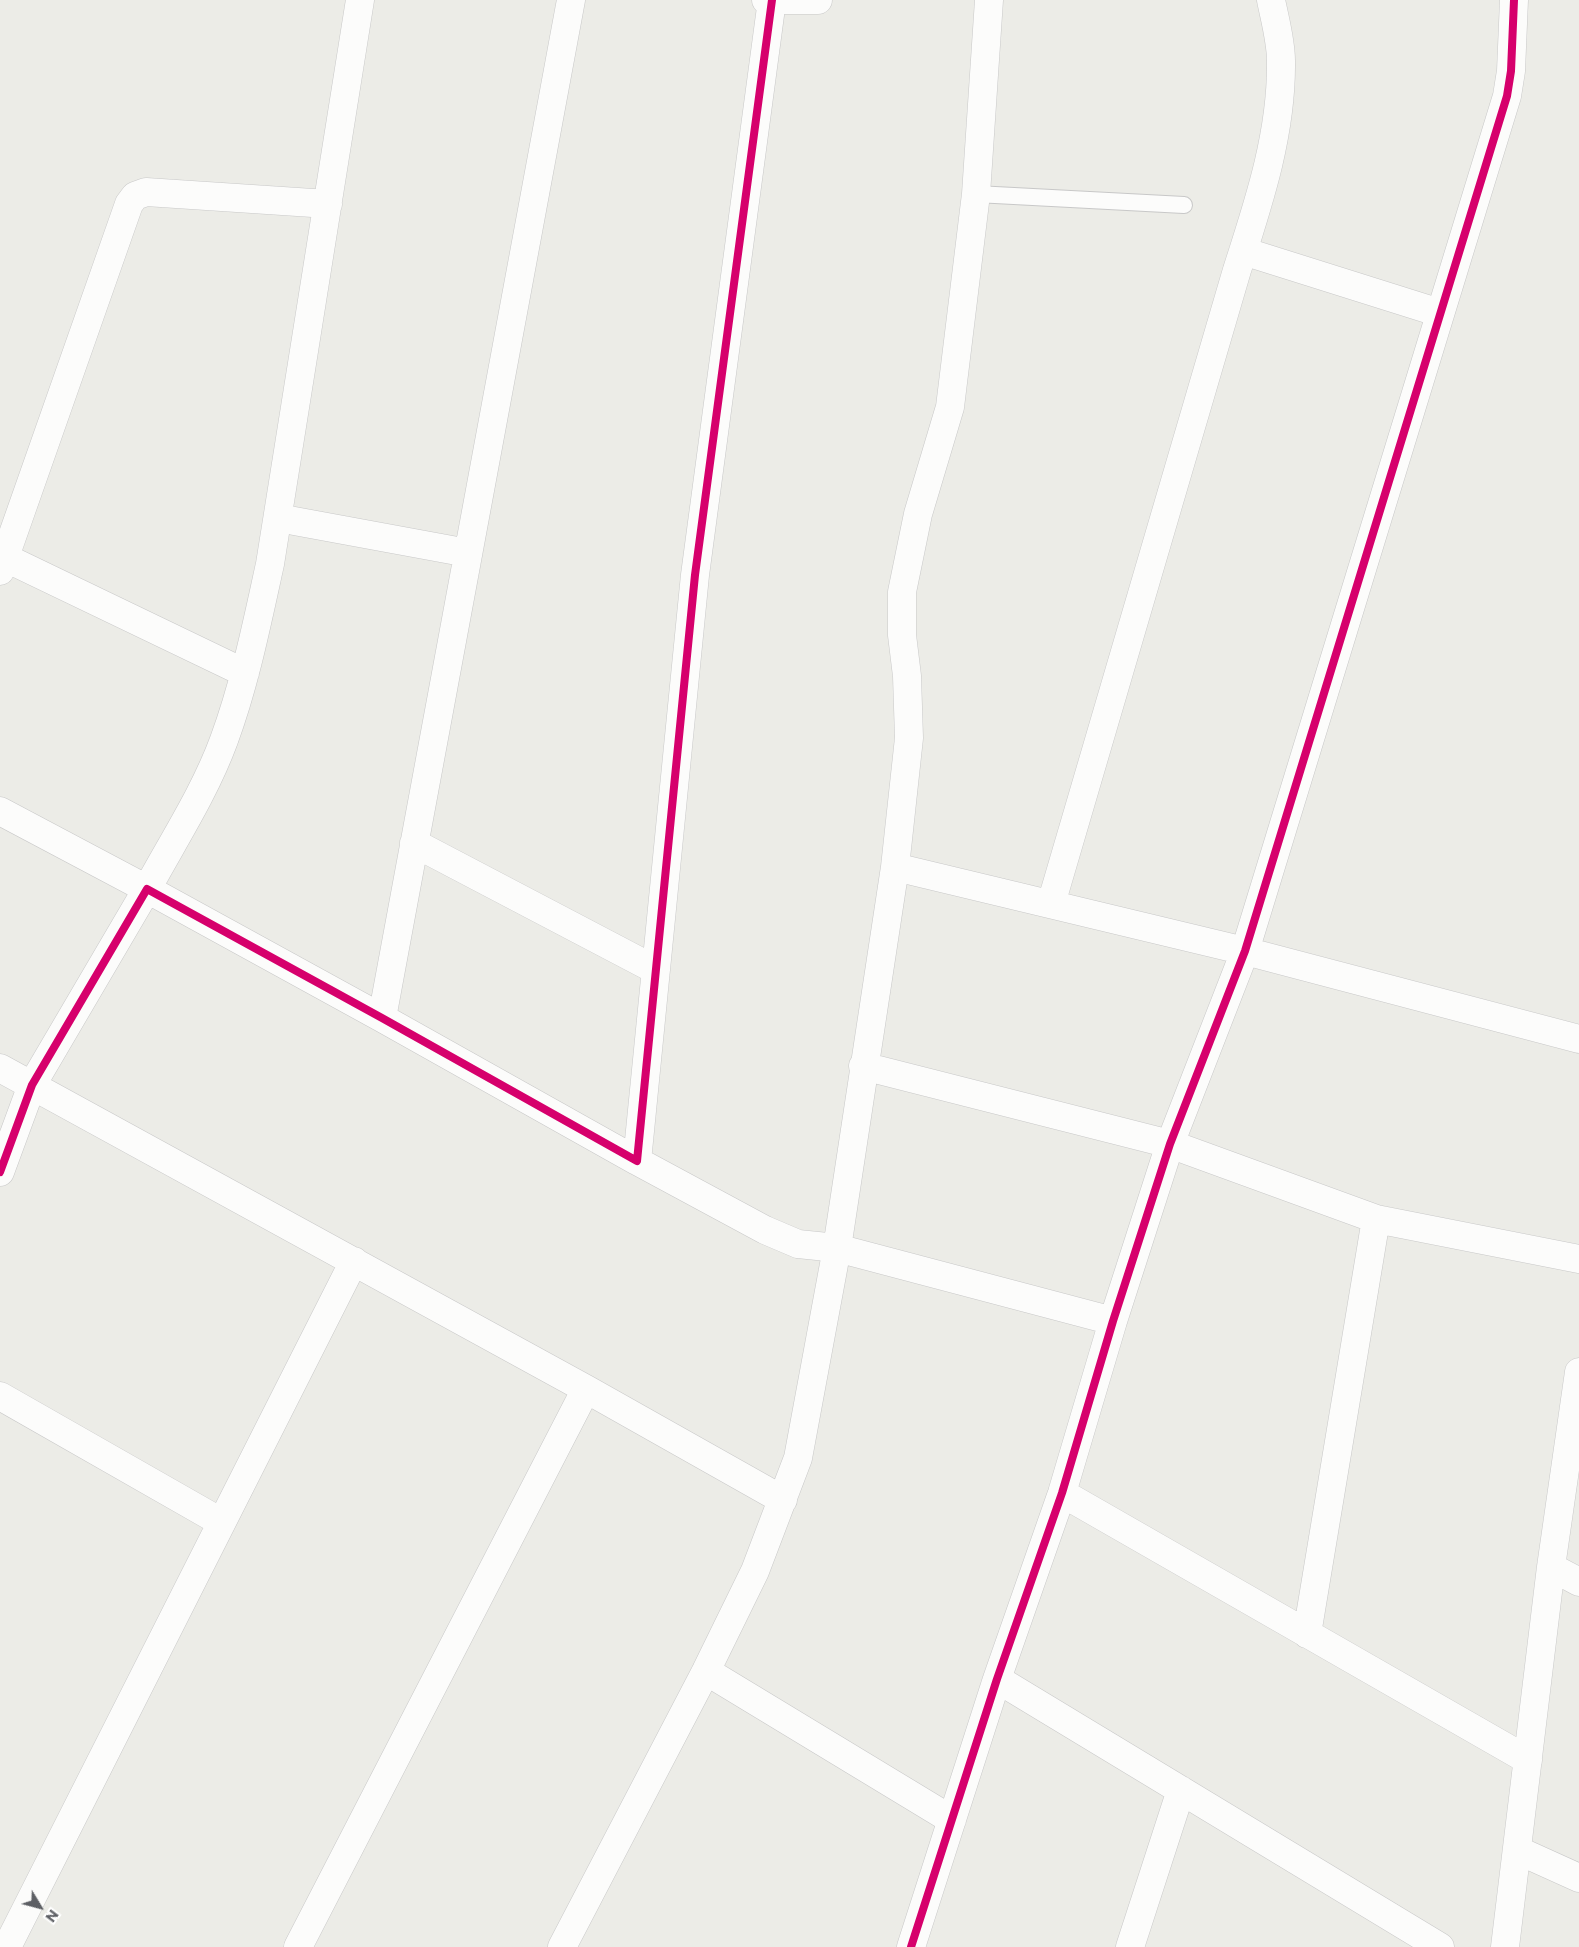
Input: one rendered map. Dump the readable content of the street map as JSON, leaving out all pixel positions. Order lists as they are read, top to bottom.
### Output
{
  "north": "bottom right"
}
